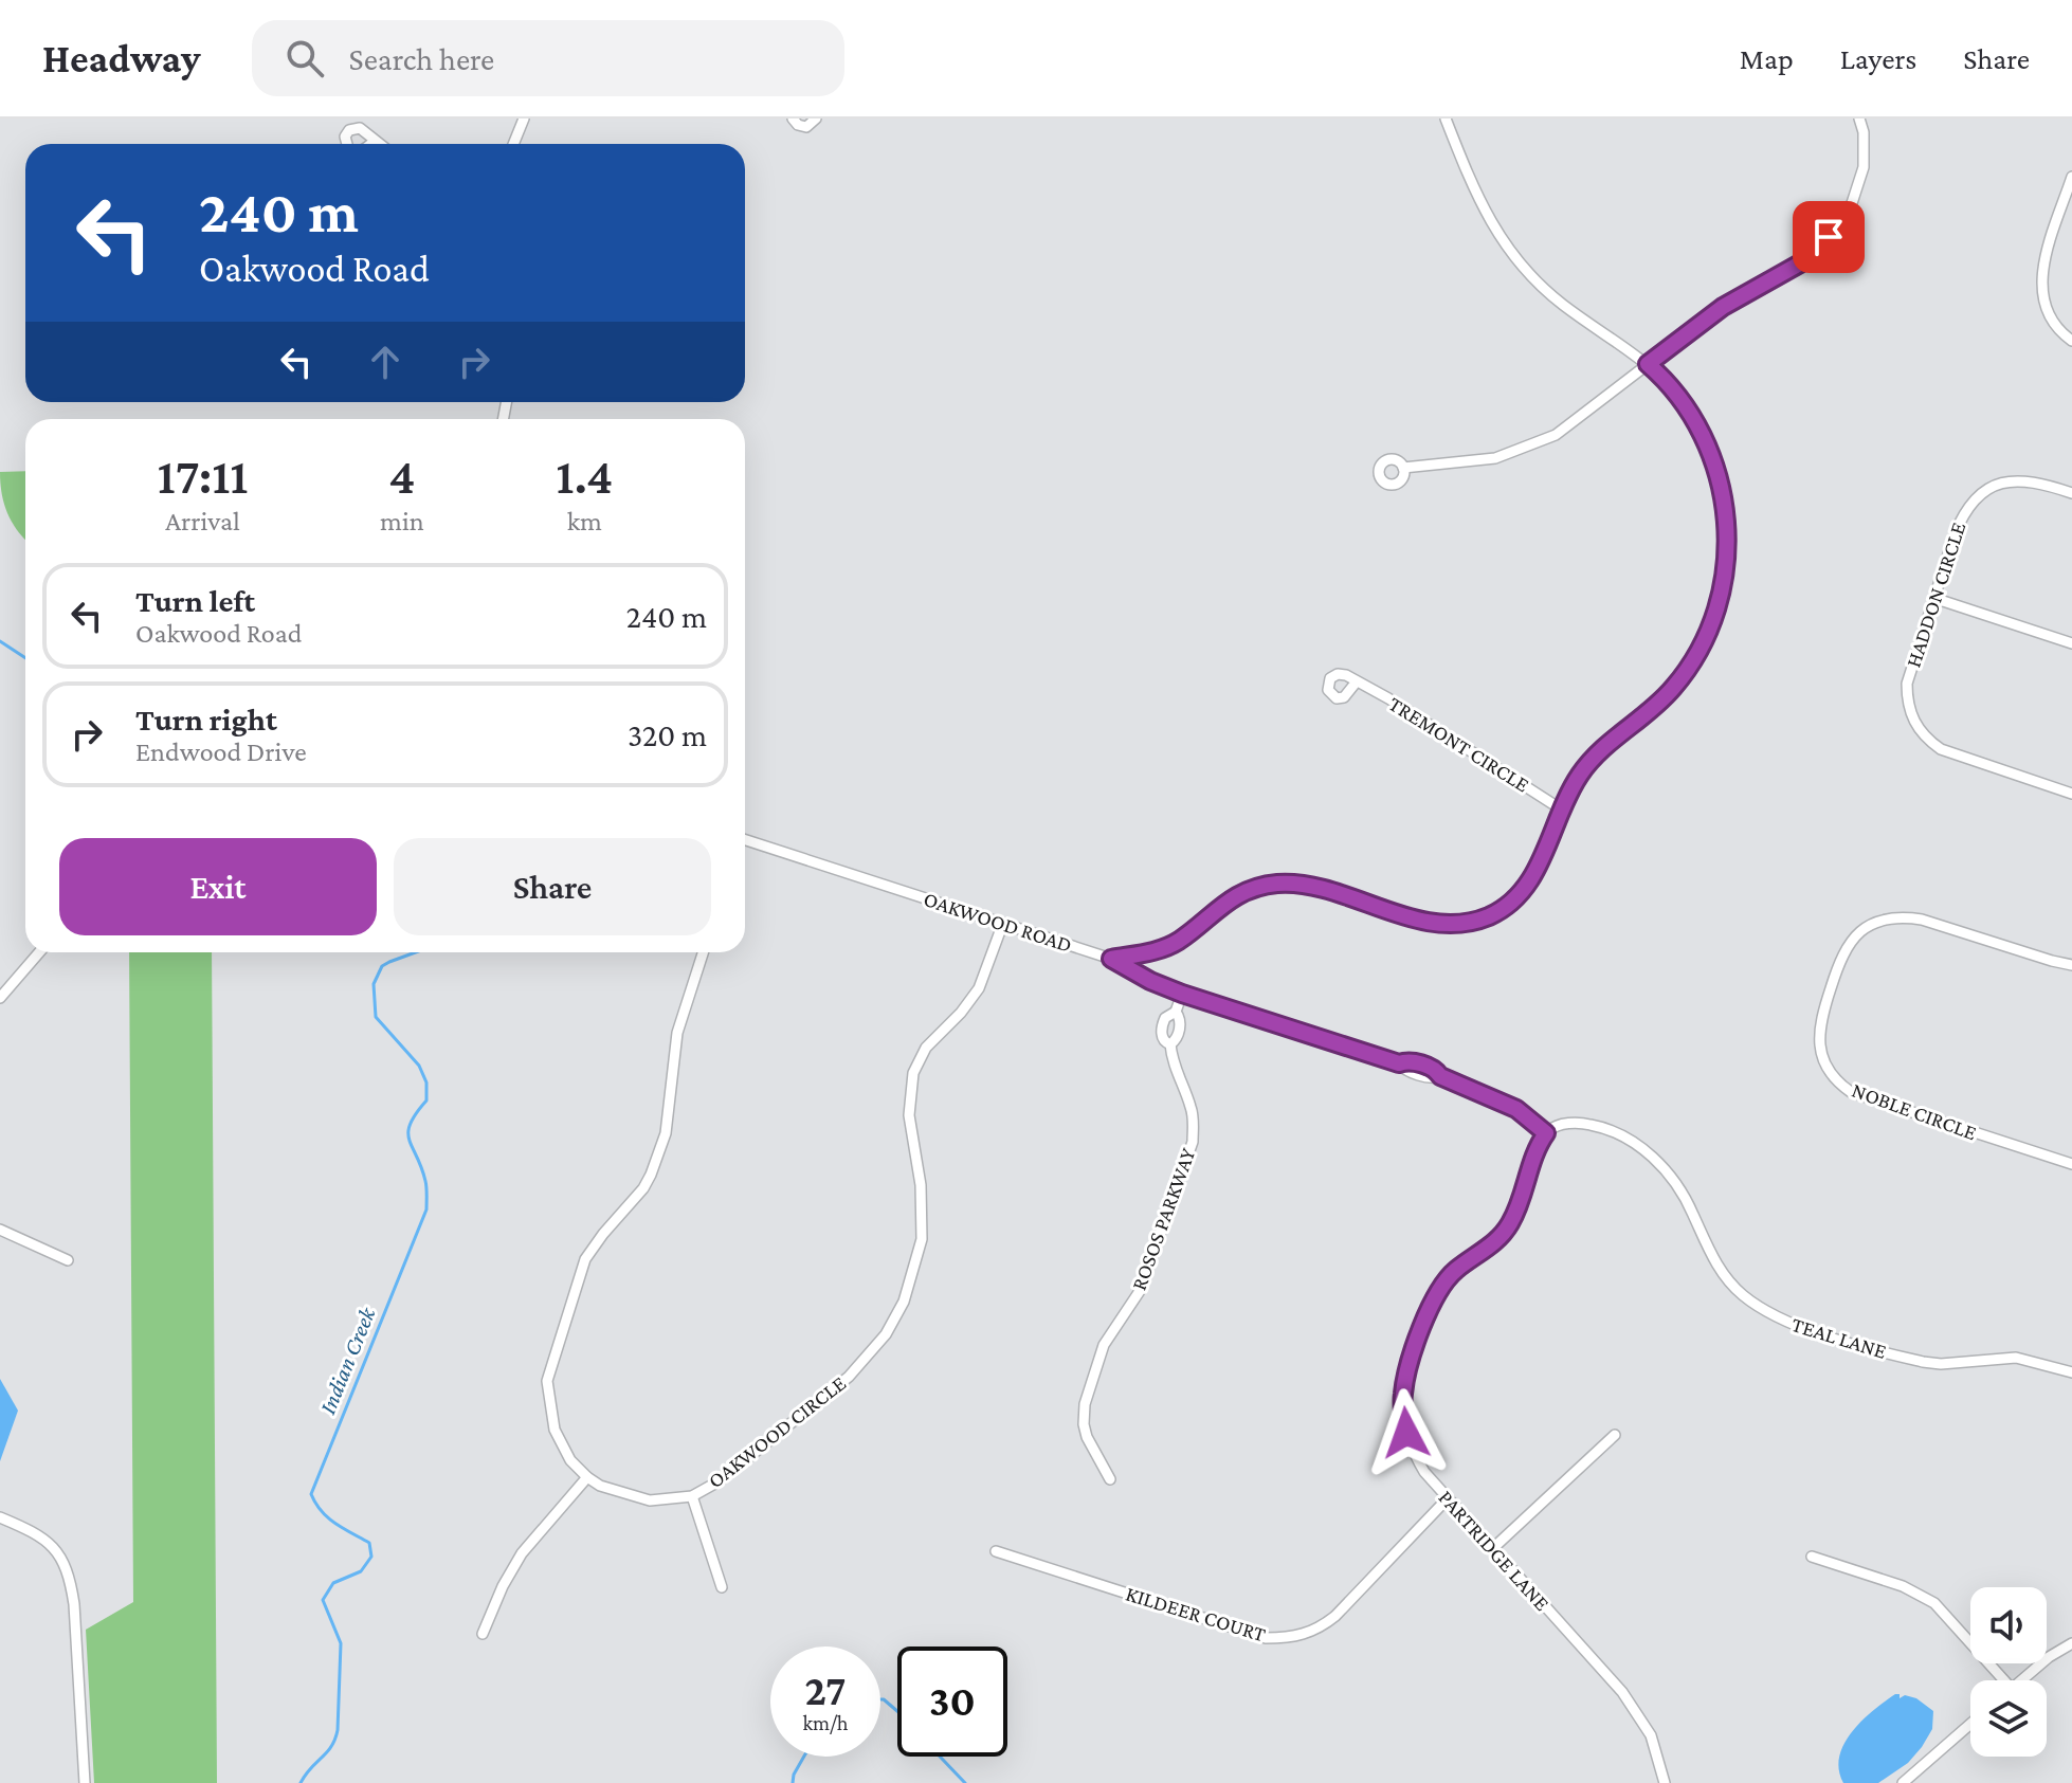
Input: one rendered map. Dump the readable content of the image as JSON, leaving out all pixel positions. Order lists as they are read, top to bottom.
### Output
{
  "streets": {
    "street": [
      "HADDON CIRCLE",
      "TREMONT CIRCLE",
      "OAKWOOD ROAD",
      "NOBLE CIRCLE",
      "ROSOS PARKWAY",
      "TEAL LANE",
      "OAKWOOD CIRCLE",
      "PARTRIDGE LANE",
      "KILDEER COURT"
    ]
  },
  "crossings": [
    ["OAKWOOD ROAD", "ROSOS PARKWAY"],
    ["OAKWOOD ROAD", "TEAL LANE"],
    ["OAKWOOD ROAD", "OAKWOOD CIRCLE"],
    ["OAKWOOD ROAD", "PARTRIDGE LANE"],
    ["TEAL LANE", "PARTRIDGE LANE"],
    ["PARTRIDGE LANE", "KILDEER COURT"]
  ],
  "water": ["Indian Creek"],
  "page": {
    "header": "Headway",
    "search": "Search here",
    "nav": ["Map", "Layers", "Share"],
    "turn": ["240 m", "Oakwood Road"],
    "eta": [
      "17:11",
      "Arrival",
      "4",
      "min",
      "1.4",
      "km"
    ],
    "list": [
      {
        "name": "Turn left",
        "note": "Oakwood Road",
        "value": "240 m"
      },
      {
        "name": "Turn right",
        "note": "Endwood Drive",
        "value": "320 m"
      }
    ],
    "buttons": ["Exit", "Share"],
    "speed": "27 km/h",
    "limit": "30"
  }
}
